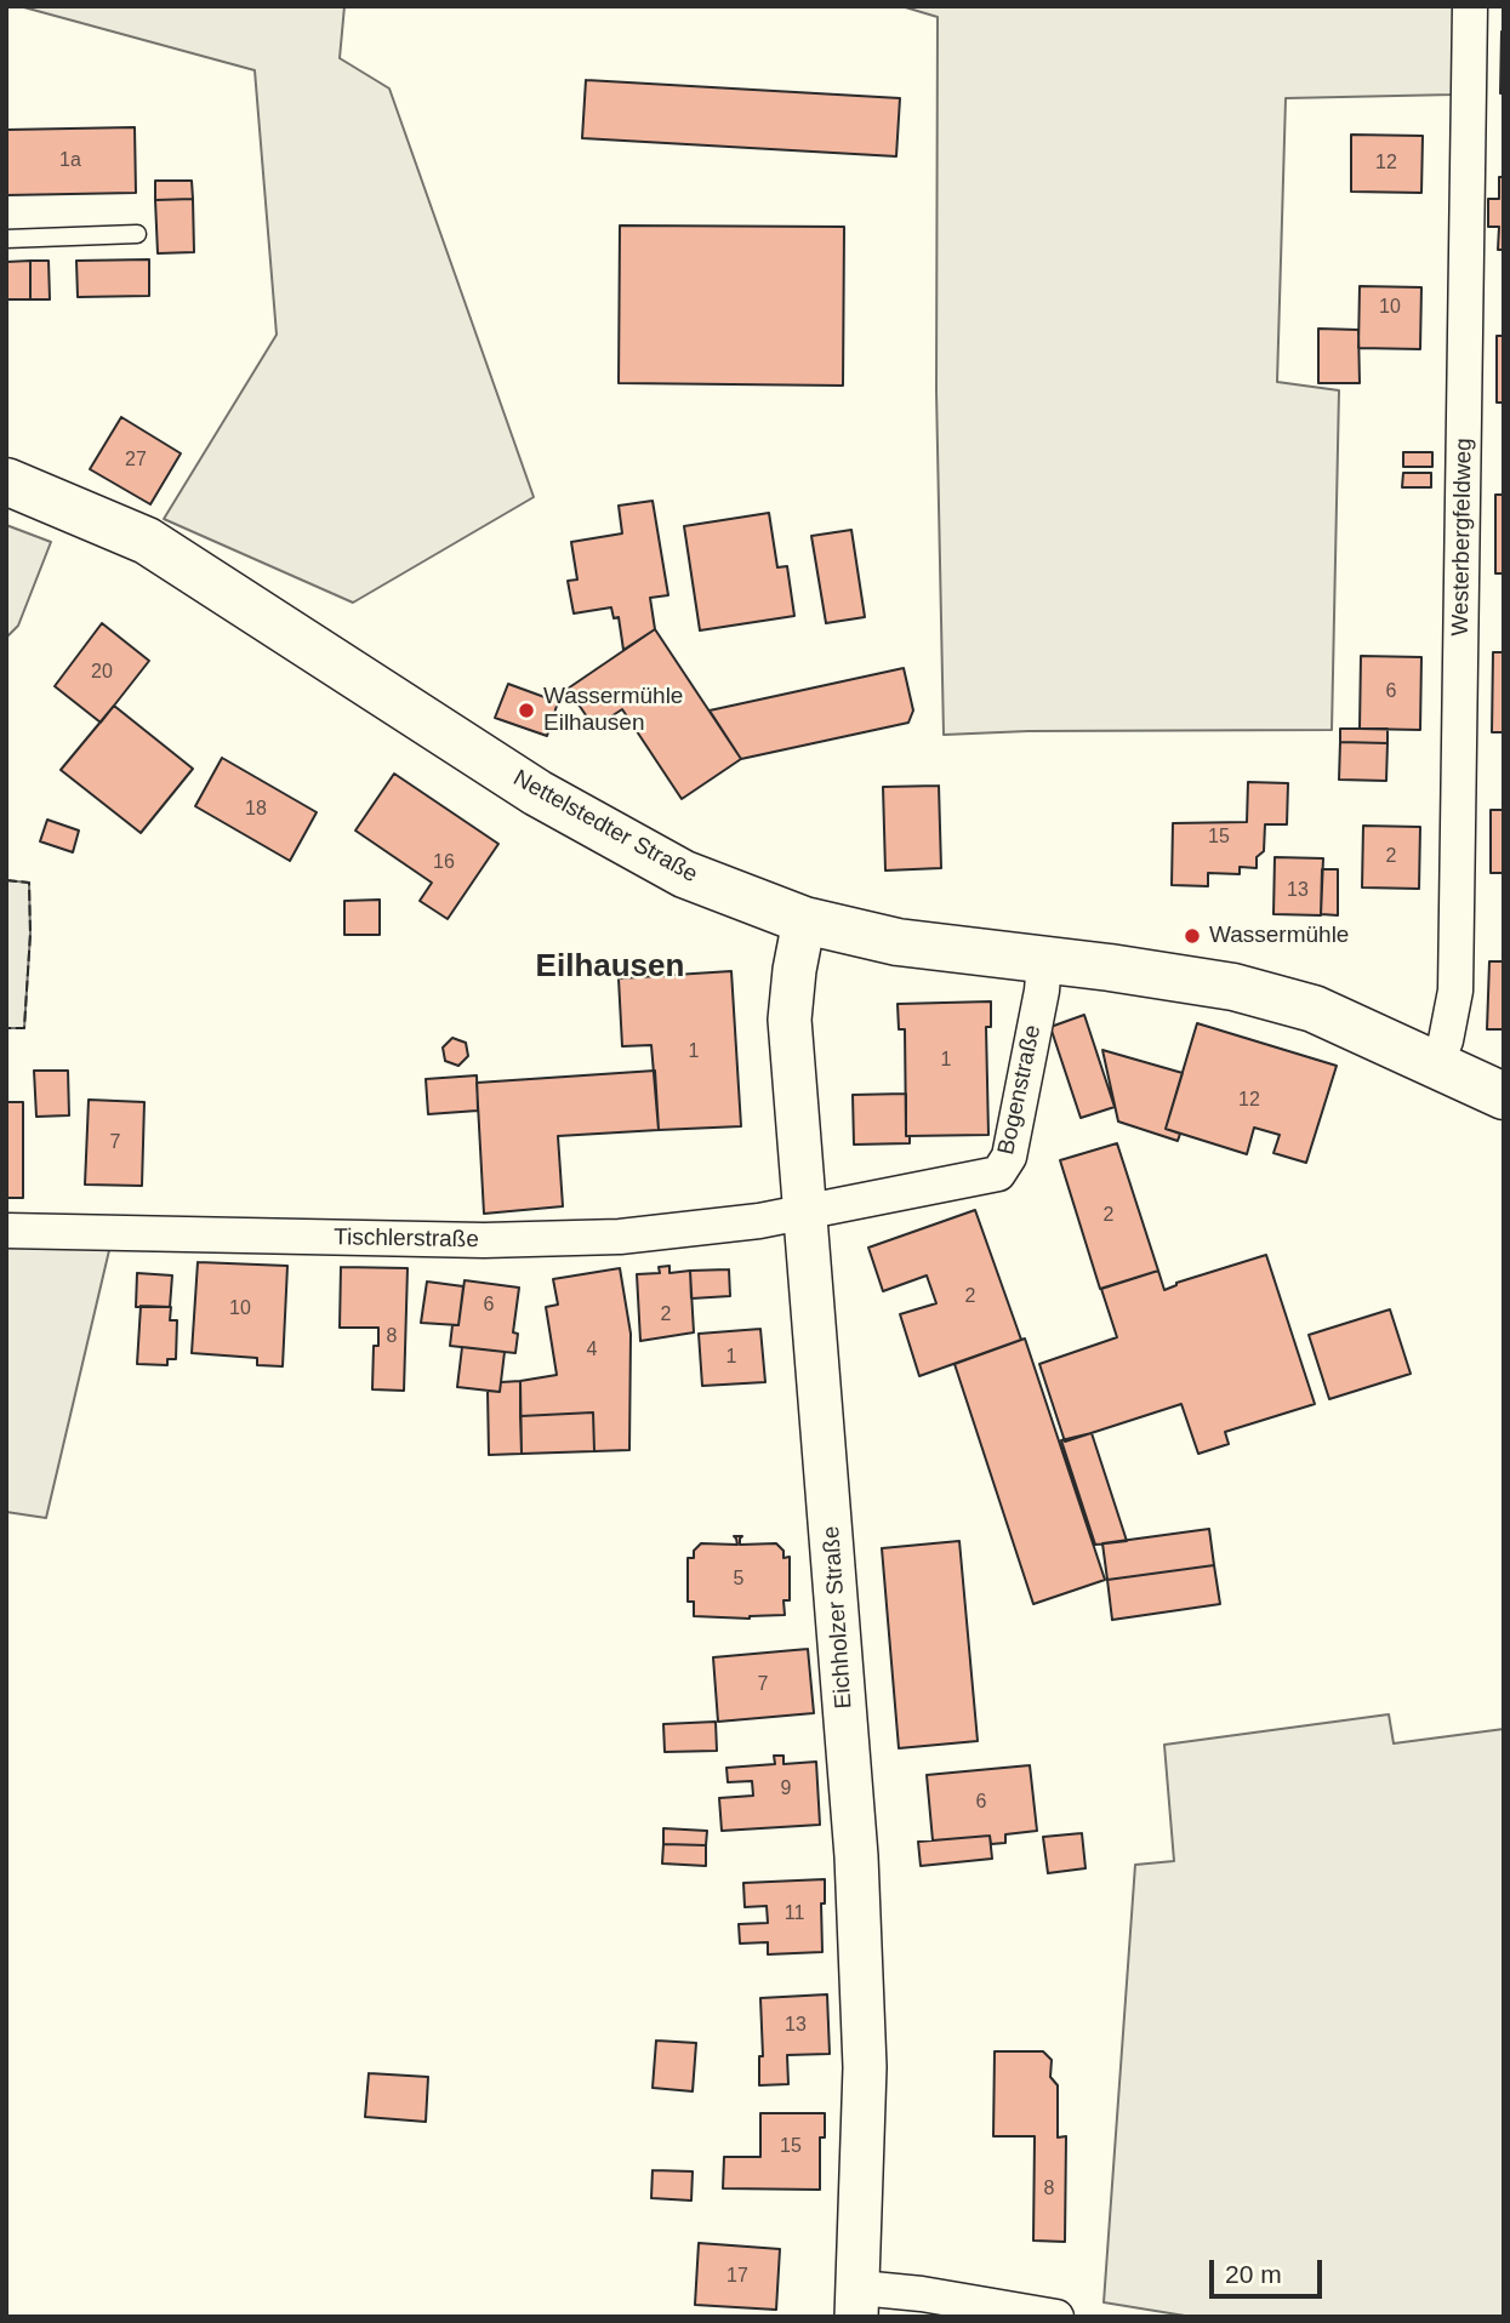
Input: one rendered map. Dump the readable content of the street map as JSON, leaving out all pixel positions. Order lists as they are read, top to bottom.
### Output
{
  "streets": {
    "main road": ["Nettelstedter Straße"],
    "street": [
      "Westerbergfeldweg",
      "Bogenstraße",
      "Tischlerstraße",
      "Eichholzer Straße"
    ]
  },
  "crossings": [
    ["Westerbergfeldweg", "Nettelstedter Straße"],
    ["Nettelstedter Straße", "Bogenstraße"],
    ["Nettelstedter Straße", "Eichholzer Straße"],
    ["Bogenstraße", "Tischlerstraße"],
    ["Bogenstraße", "Eichholzer Straße"],
    ["Tischlerstraße", "Eichholzer Straße"]
  ],
  "districts": ["Eilhausen"],
  "places": ["Wassermühle Eilhausen", "Wassermühle"],
  "house_numbers": [
    "1a",
    "12",
    "10",
    "27",
    "20",
    "6",
    "18",
    "15",
    "2",
    "16",
    "13",
    "1",
    "1",
    "12",
    "7",
    "2",
    "2",
    "6",
    "10",
    "2",
    "8",
    "4",
    "1",
    "5",
    "7",
    "9",
    "6",
    "11",
    "13",
    "15",
    "8",
    "17"
  ],
  "scale_bar": "20 m"
}
